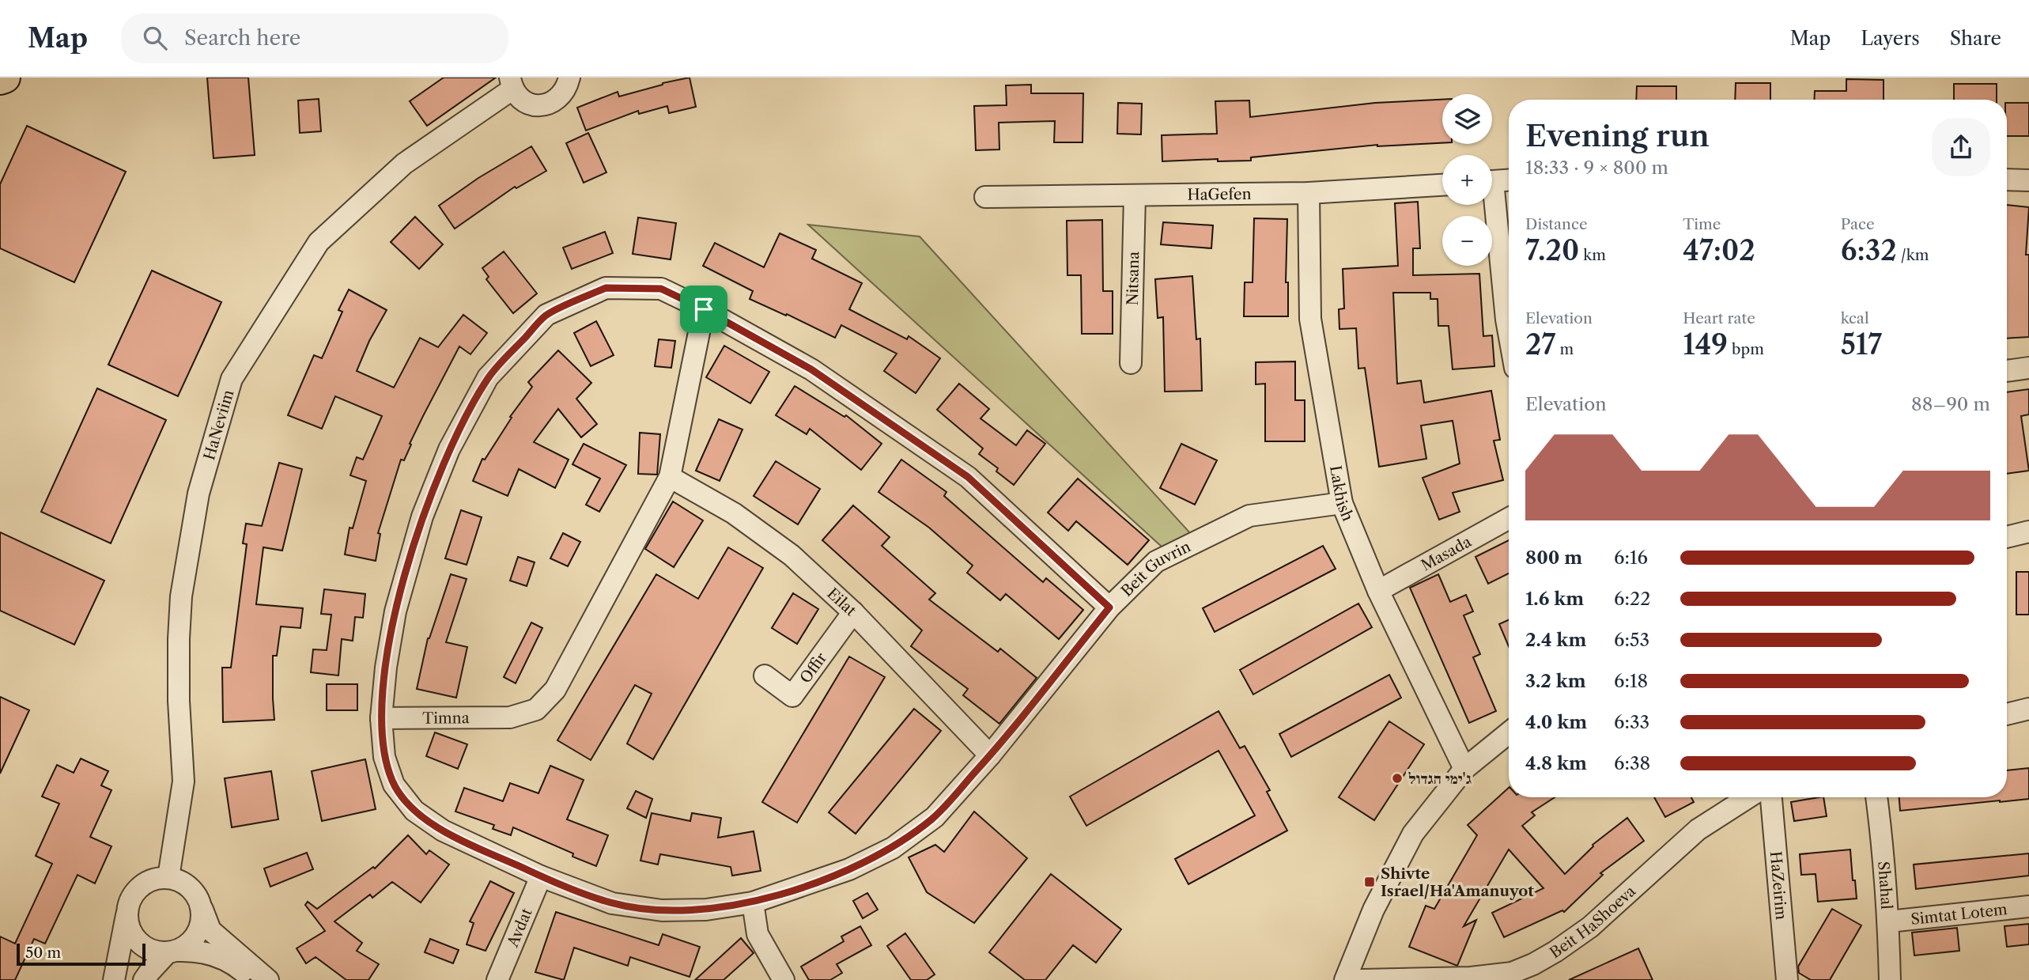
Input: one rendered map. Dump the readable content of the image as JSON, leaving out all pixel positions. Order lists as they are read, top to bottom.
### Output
{
  "streets": {
    "street": [
      "HaGefen",
      "Nitsana",
      "HaNeviim",
      "Lakhish",
      "Masada",
      "Beit Guvrin",
      "Eilat",
      "Offir",
      "Timna",
      "HaZeirim",
      "Shahal",
      "Simtat Lotem",
      "Beit HaShoeva",
      "Avdat"
    ]
  },
  "crossings": [
    ["HaGefen", "Nitsana"],
    ["HaGefen", "Lakhish"],
    ["Lakhish", "Masada"],
    ["Lakhish", "Beit Guvrin"],
    ["Beit Guvrin", "Eilat"],
    ["Beit Guvrin", "Timna"],
    ["Beit Guvrin", "Avdat"],
    ["Eilat", "Offir"],
    ["Eilat", "Timna"],
    ["Shahal", "Simtat Lotem"]
  ],
  "places": {
    "other": ["ג'ימי הגדול"],
    "transit": ["Shivte Israel/Ha'Amanuyot"]
  },
  "scale_bar": "50 m",
  "page": {
    "header": "Map",
    "search": "Search here",
    "nav": ["Map", "Layers", "Share"],
    "map_buttons": ["+", "−"],
    "heading": ["Evening run", "18:33 · 9 × 800 m"],
    "stats": [
      ["Distance", "7.20 km"],
      ["Time", "47:02"],
      ["Pace", "6:32 /km"],
      ["Elevation", "27 m"],
      ["Heart rate", "149 bpm"],
      ["kcal", "517"]
    ],
    "chart": ["Elevation", "88–90 m"],
    "list": [
      {
        "name": "800 m",
        "note": "6:16"
      },
      {
        "name": "1.6 km",
        "note": "6:22"
      },
      {
        "name": "2.4 km",
        "note": "6:53"
      },
      {
        "name": "3.2 km",
        "note": "6:18"
      },
      {
        "name": "4.0 km",
        "note": "6:33"
      },
      {
        "name": "4.8 km",
        "note": "6:38"
      }
    ],
    "scale": "50 m"
  }
}
